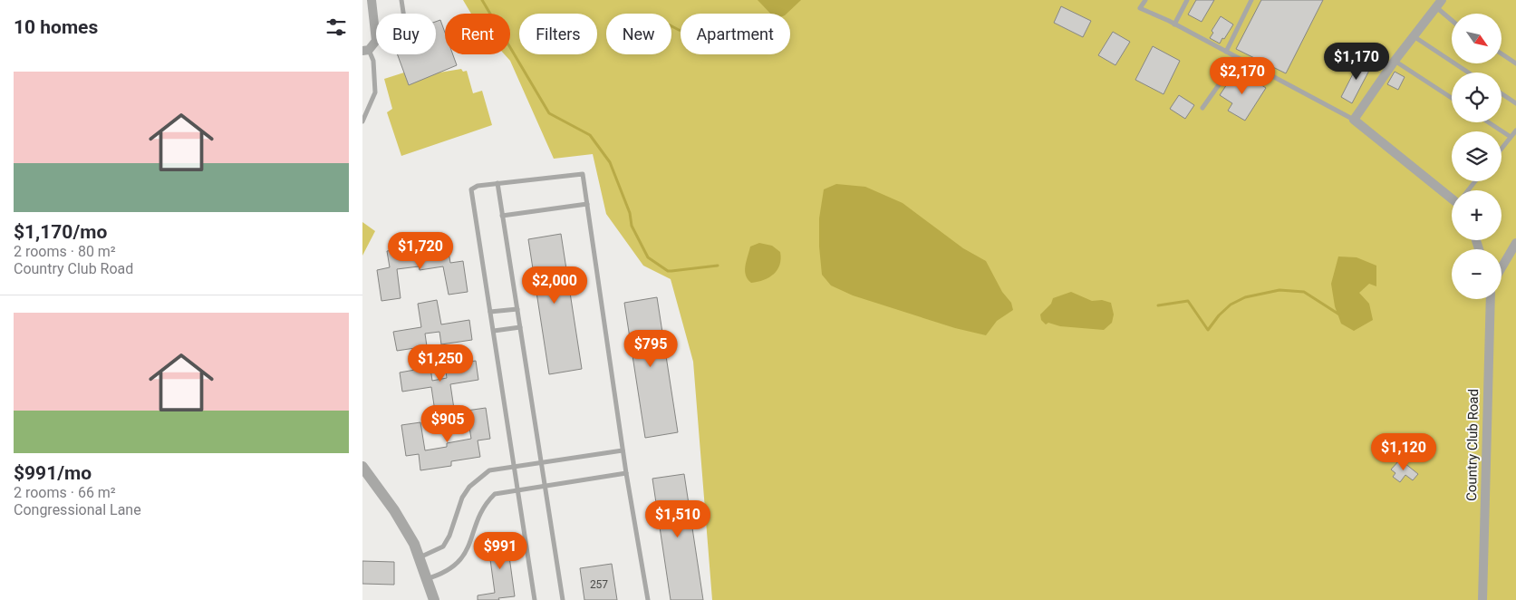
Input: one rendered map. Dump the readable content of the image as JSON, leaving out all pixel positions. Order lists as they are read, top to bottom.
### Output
{
  "streets": {
    "street": ["Country Club Road"]
  },
  "house_numbers": ["257"],
  "north": "bottom right",
  "page": {
    "heading": "10 homes",
    "map_buttons": ["+", "−"],
    "chip": [
      "Buy",
      "Rent",
      "Filters",
      "New",
      "Apartment"
    ],
    "price": [
      "$1,170",
      "$2,170",
      "$1,720",
      "$2,000",
      "$795",
      "$1,250",
      "$905",
      "$1,120",
      "$1,510",
      "$991"
    ],
    "list": [
      {
        "name": "$1,170/mo",
        "note": "2 rooms · 80 m² · Country Club Road"
      },
      {
        "name": "$991/mo",
        "note": "2 rooms · 66 m² · Congressional Lane"
      }
    ]
  }
}
